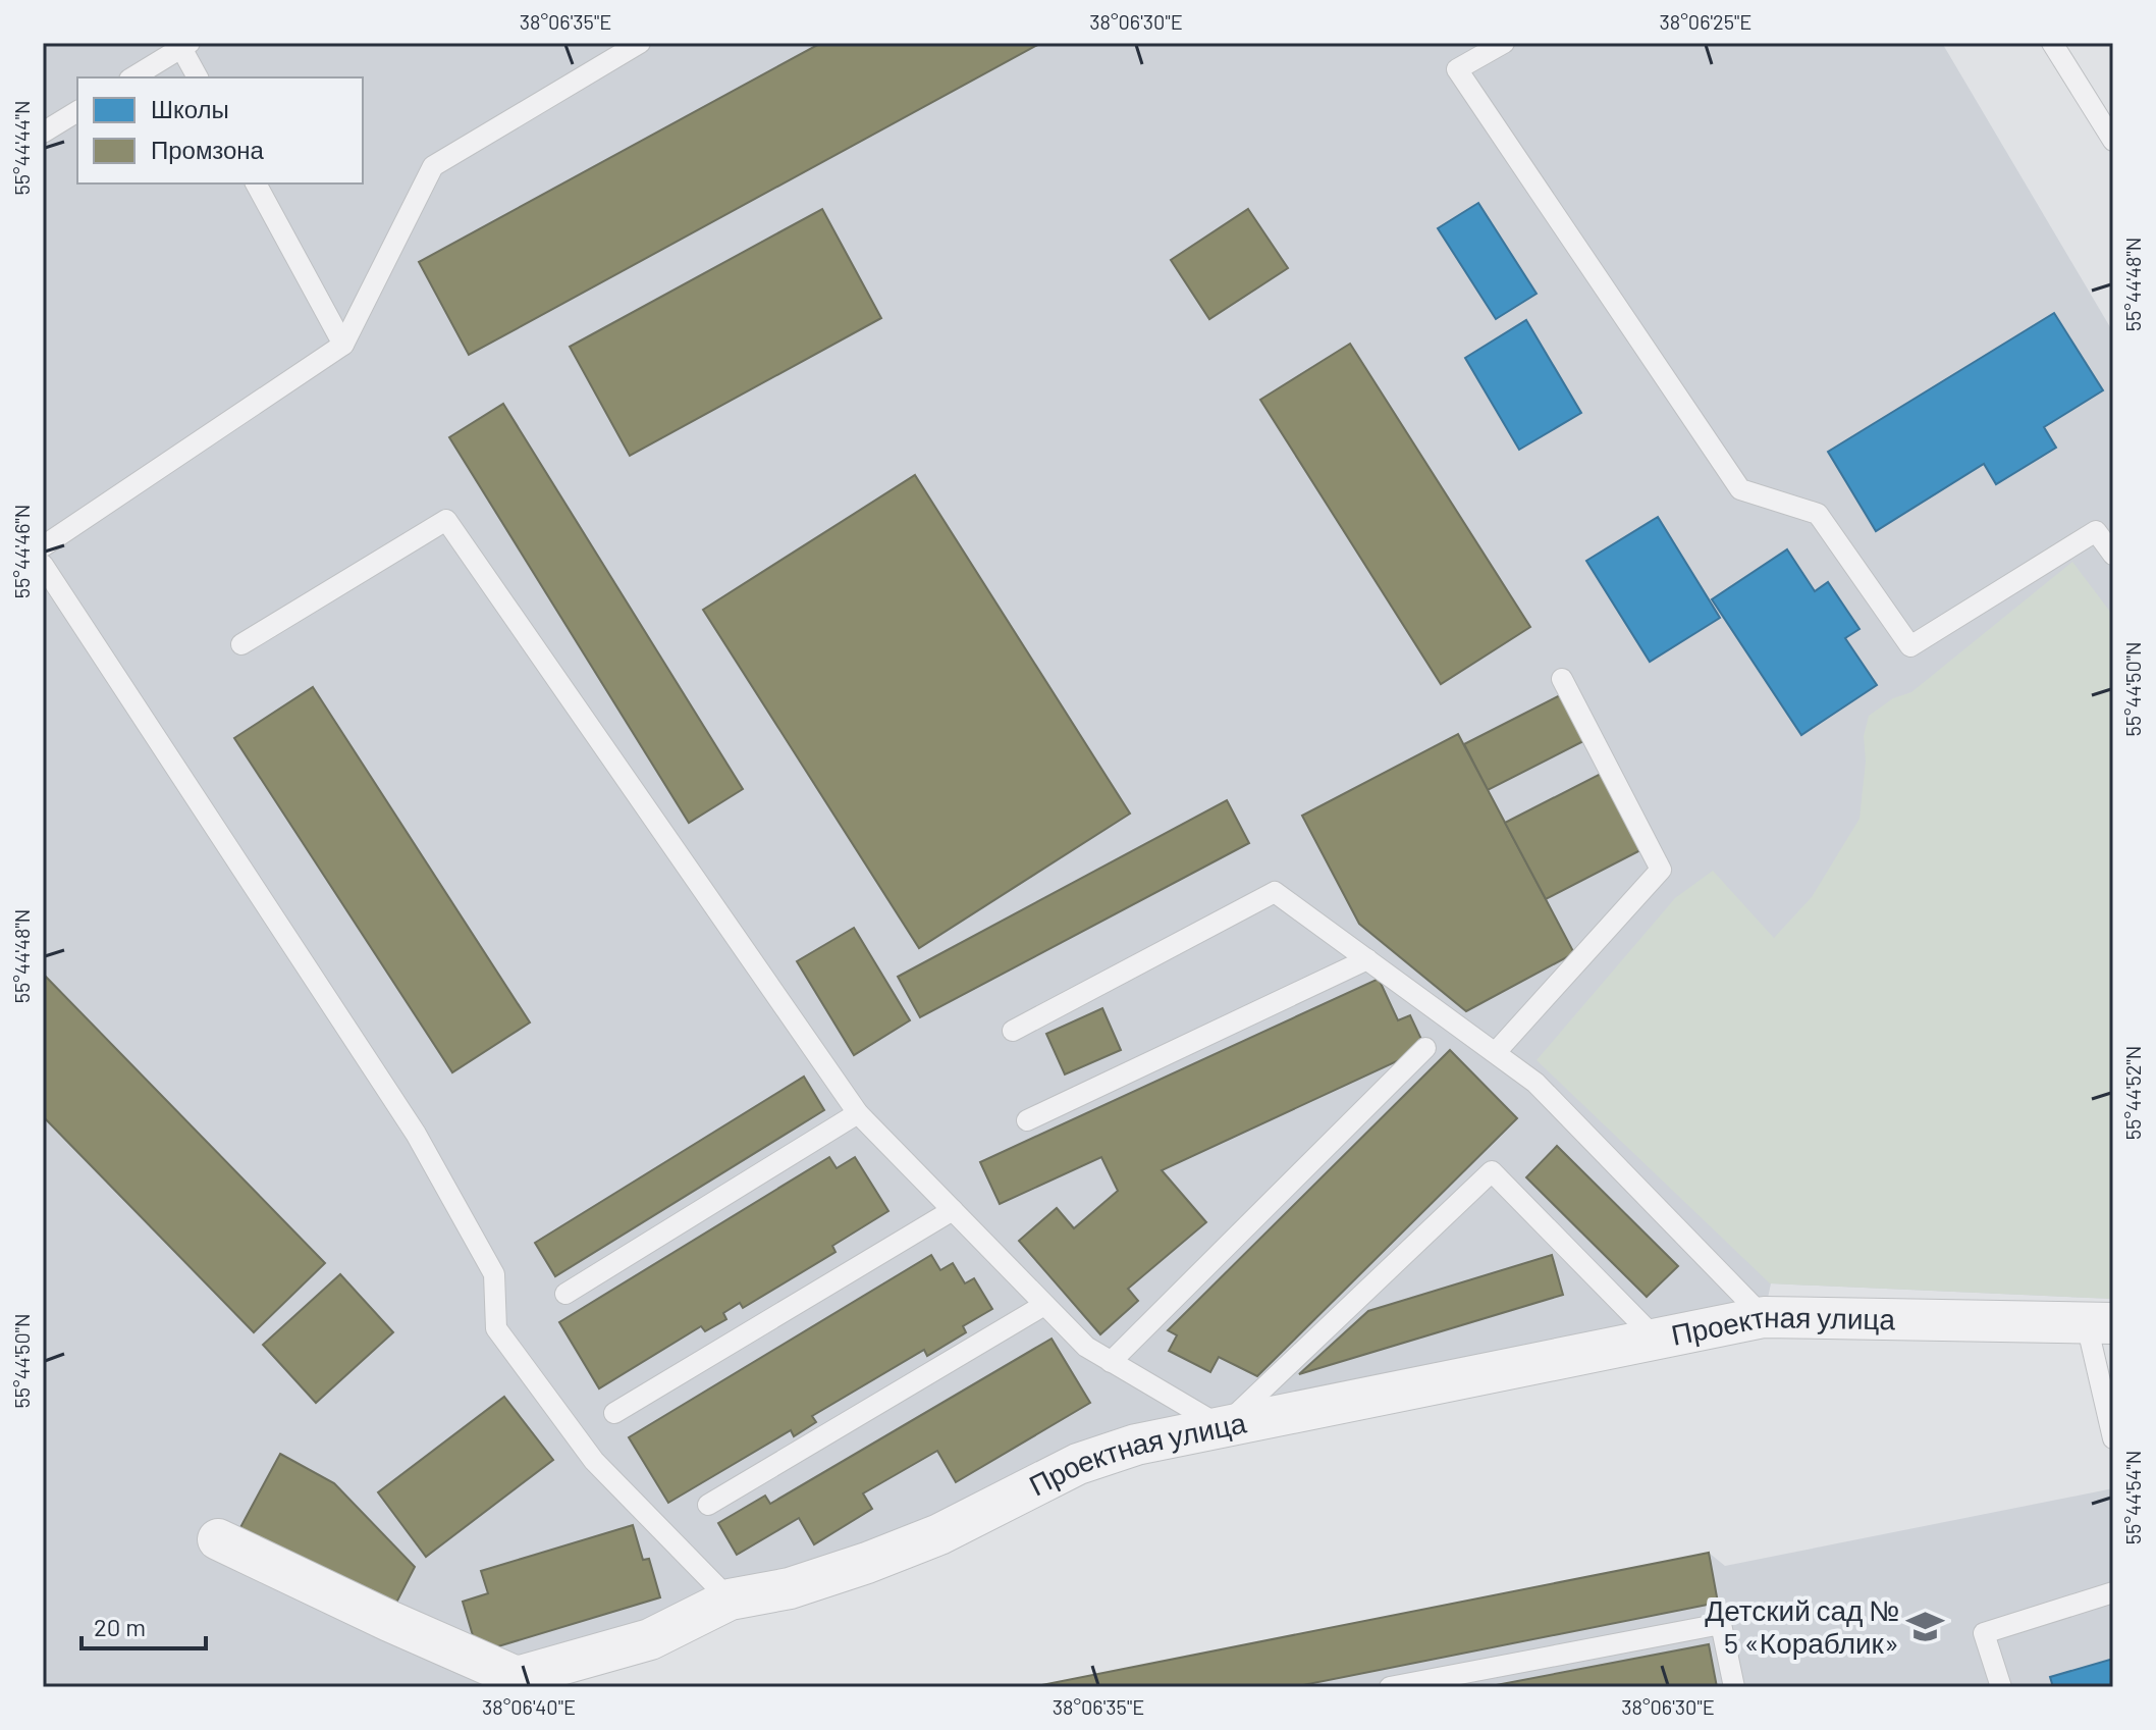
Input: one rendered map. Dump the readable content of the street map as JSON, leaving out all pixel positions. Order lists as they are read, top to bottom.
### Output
{
  "streets": {
    "street": ["Проектная улица"]
  },
  "places": {
    "school or university": ["Детский сад № 5 «Кораблик»"]
  },
  "legend": ["Школы", "Промзона"],
  "scale_bar": "20 m",
  "coordinates": [
    "38°06'35\"E",
    "38°06'30\"E",
    "38°06'25\"E",
    "55°44'44\"N",
    "55°44'48\"N",
    "55°44'46\"N",
    "55°44'50\"N",
    "55°44'52\"N",
    "55°44'54\"N",
    "38°06'40\"E"
  ]
}
